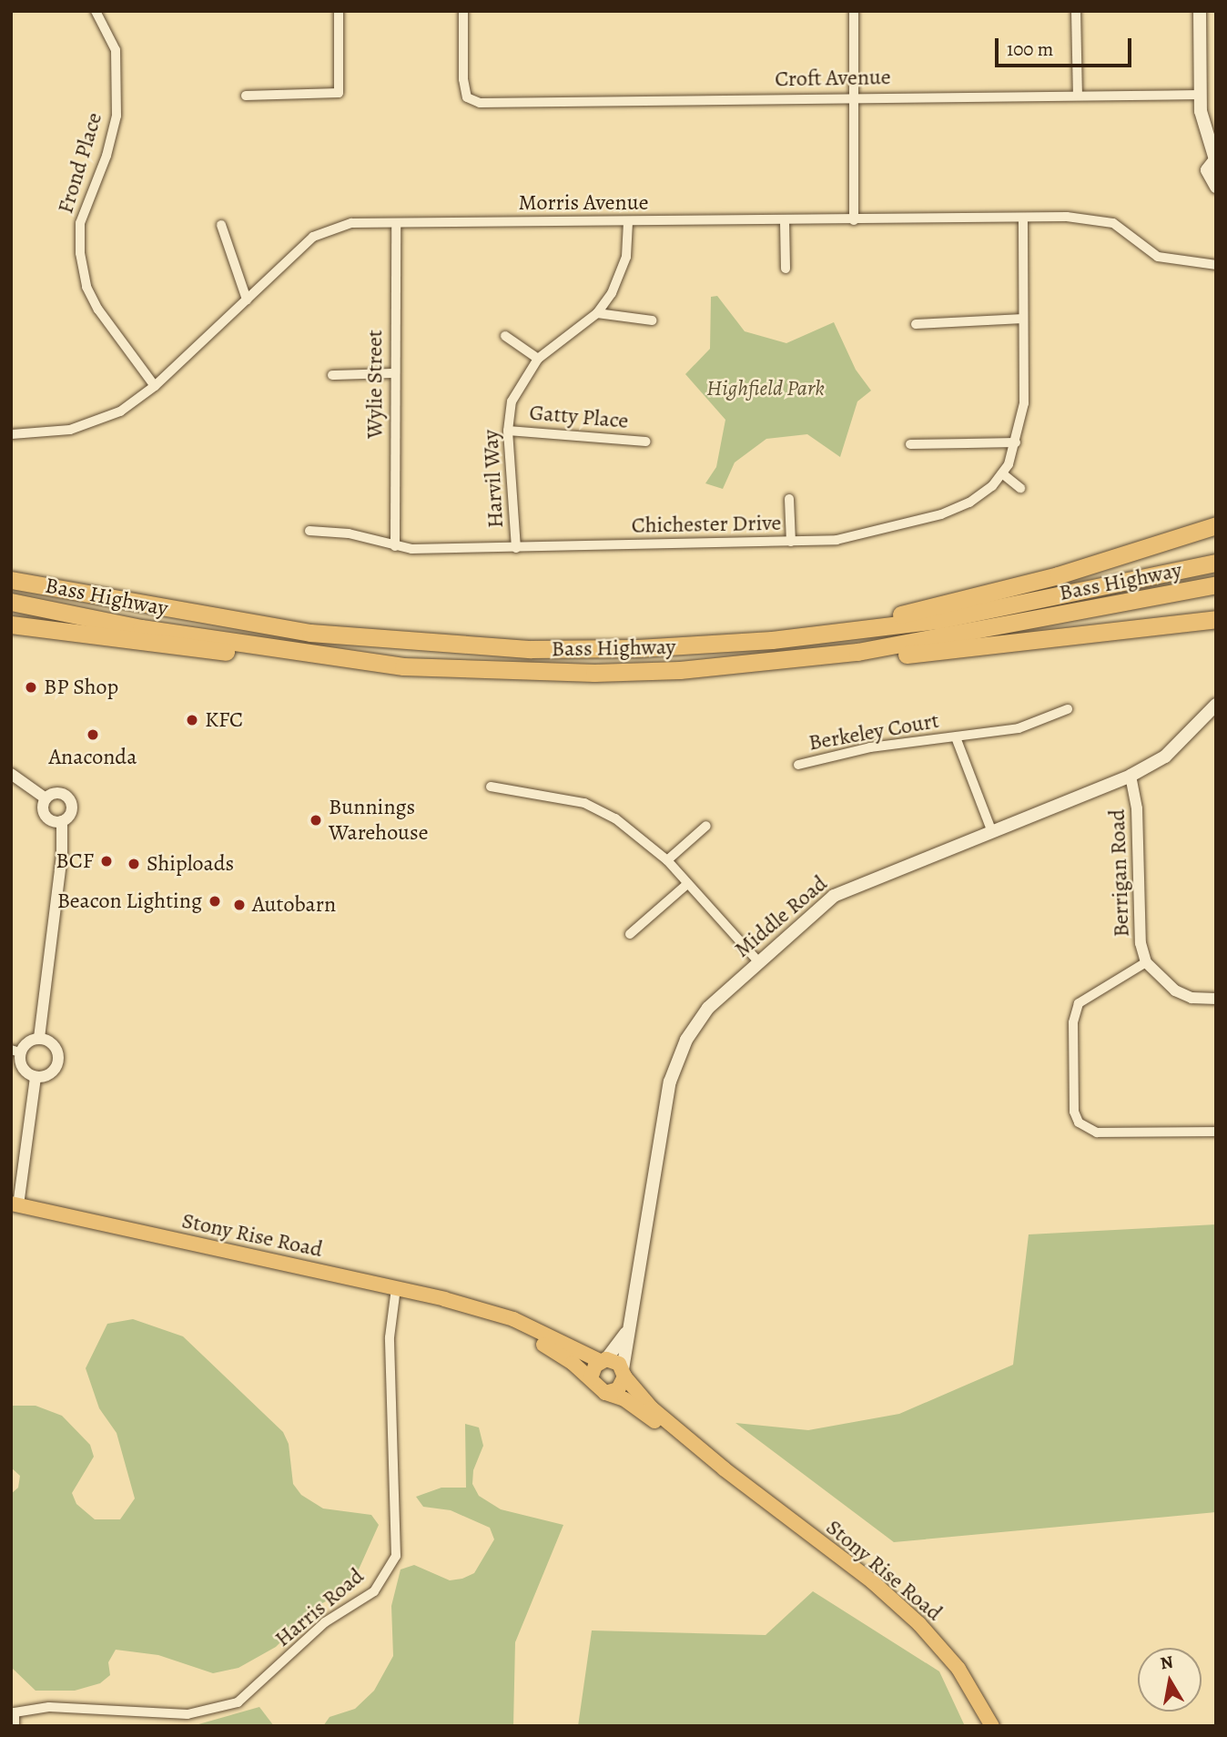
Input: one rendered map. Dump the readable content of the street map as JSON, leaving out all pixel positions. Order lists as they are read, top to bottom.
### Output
{
  "streets": {
    "highway": ["Bass Highway"],
    "main road": ["Middle Road", "Stony Rise Road"],
    "street": [
      "Croft Avenue",
      "Frond Place",
      "Morris Avenue",
      "Wylie Street",
      "Gatty Place",
      "Harvil Way",
      "Chichester Drive",
      "Berkeley Court",
      "Berrigan Road",
      "Harris Road"
    ]
  },
  "crossings": [
    ["Frond Place", "Morris Avenue"],
    ["Morris Avenue", "Wylie Street"],
    ["Morris Avenue", "Harvil Way"],
    ["Morris Avenue", "Chichester Drive"],
    ["Wylie Street", "Chichester Drive"],
    ["Gatty Place", "Harvil Way"],
    ["Harvil Way", "Chichester Drive"],
    ["Berkeley Court", "Middle Road"],
    ["Berrigan Road", "Middle Road"],
    ["Middle Road", "Stony Rise Road"],
    ["Stony Rise Road", "Harris Road"]
  ],
  "parks": ["Highfield Park"],
  "places": [
    "BP Shop",
    "KFC",
    "Anaconda",
    "Bunnings Warehouse",
    "BCF",
    "Shiploads",
    "Beacon Lighting",
    "Autobarn"
  ],
  "scale_bar": "100 m",
  "north": "top"
}
